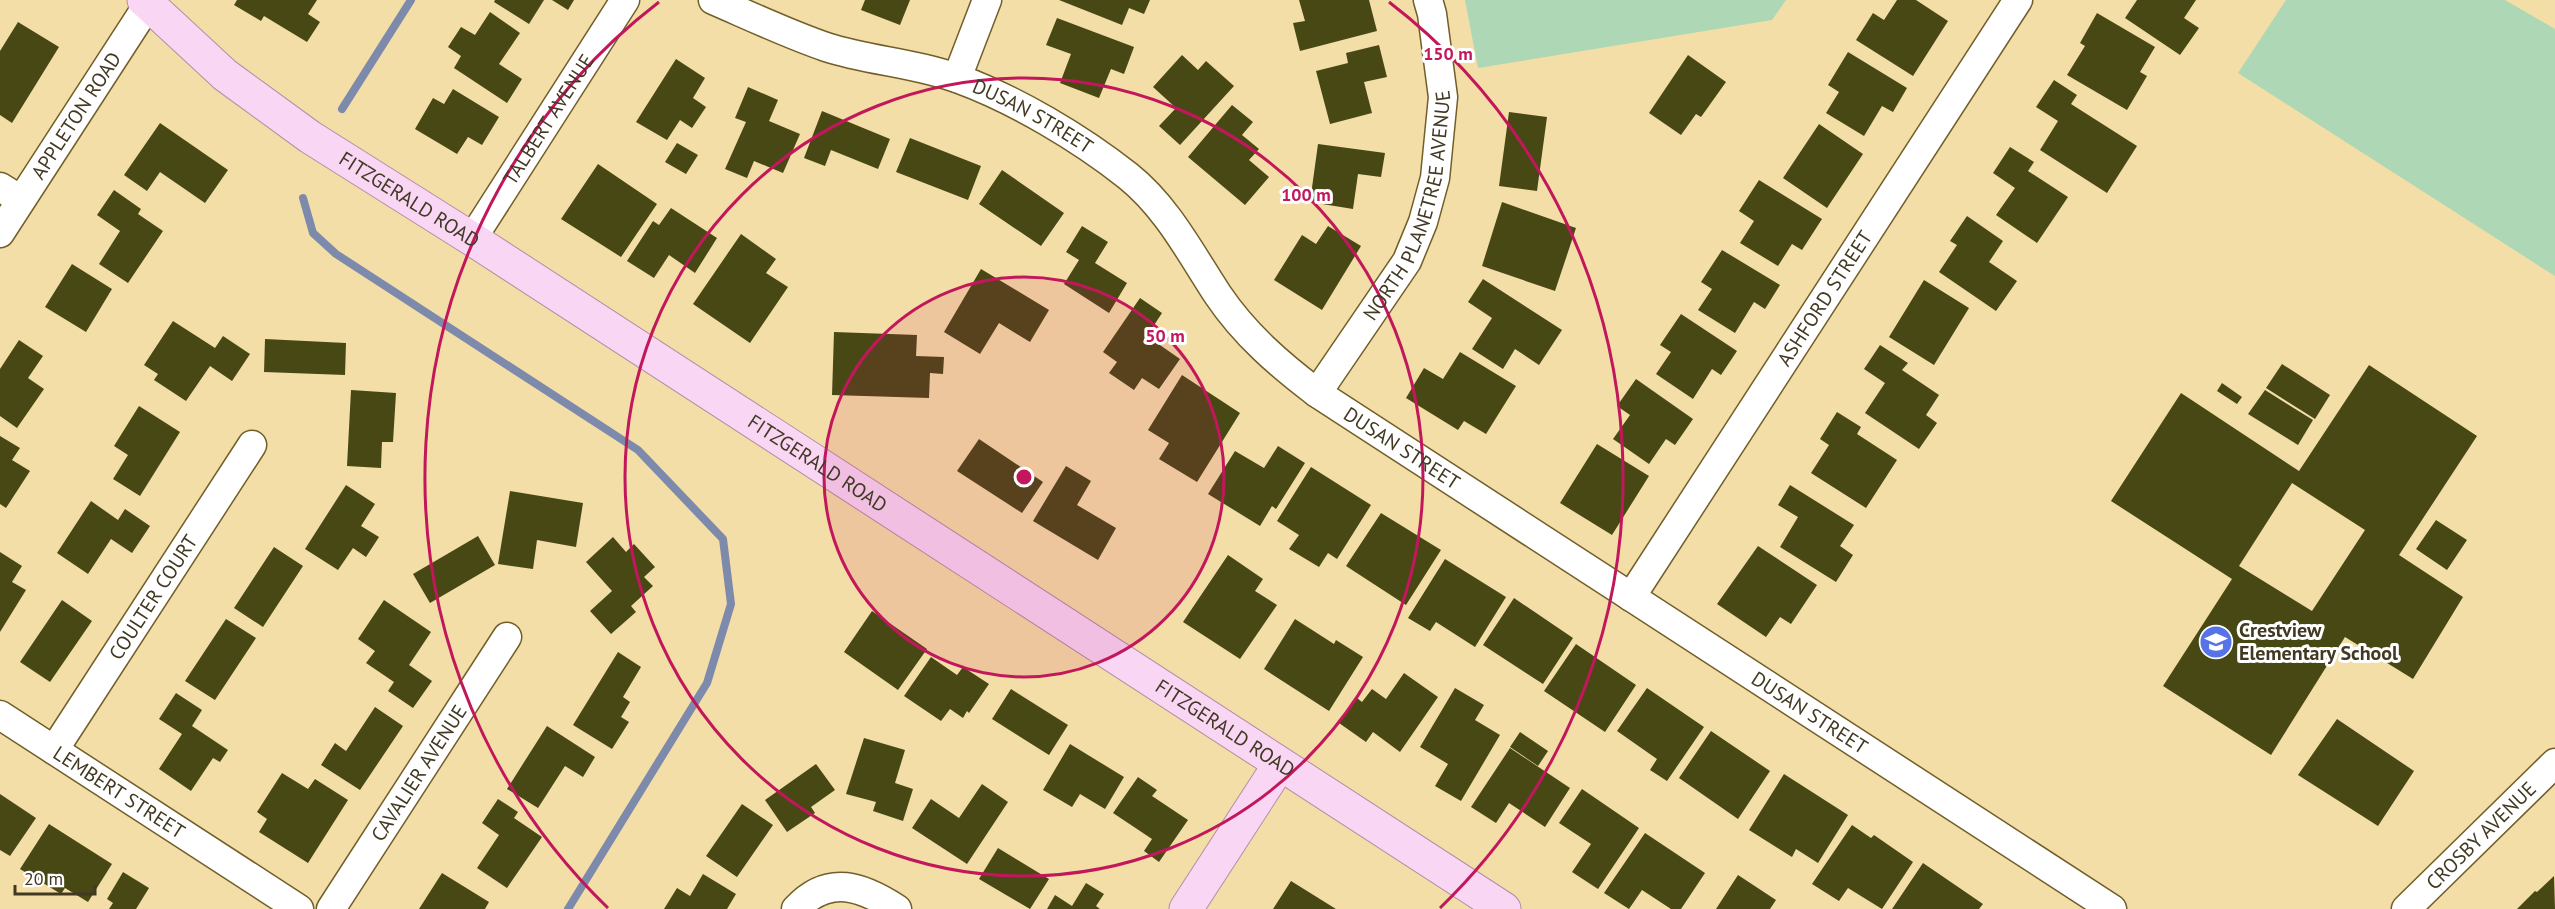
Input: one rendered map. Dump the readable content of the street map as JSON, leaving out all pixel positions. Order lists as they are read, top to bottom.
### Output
{
  "streets": {
    "main road": ["FITZGERALD ROAD"],
    "street": [
      "APPLETON ROAD",
      "DUSAN STREET",
      "TALBERT AVENUE",
      "NORTH PLANETREE AVENUE",
      "ASHFORD STREET",
      "COULTER COURT",
      "CAVALIER AVENUE",
      "LEMBERT STREET",
      "CROSBY AVENUE"
    ]
  },
  "crossings": [
    ["APPLETON ROAD", "FITZGERALD ROAD"],
    ["DUSAN STREET", "NORTH PLANETREE AVENUE"],
    ["DUSAN STREET", "ASHFORD STREET"],
    ["TALBERT AVENUE", "FITZGERALD ROAD"],
    ["COULTER COURT", "LEMBERT STREET"]
  ],
  "places": {
    "school or university": ["Crestview Elementary School"]
  },
  "scale_bar": "20 m",
  "rings": ["150 m", "100 m", "50 m"]
}
